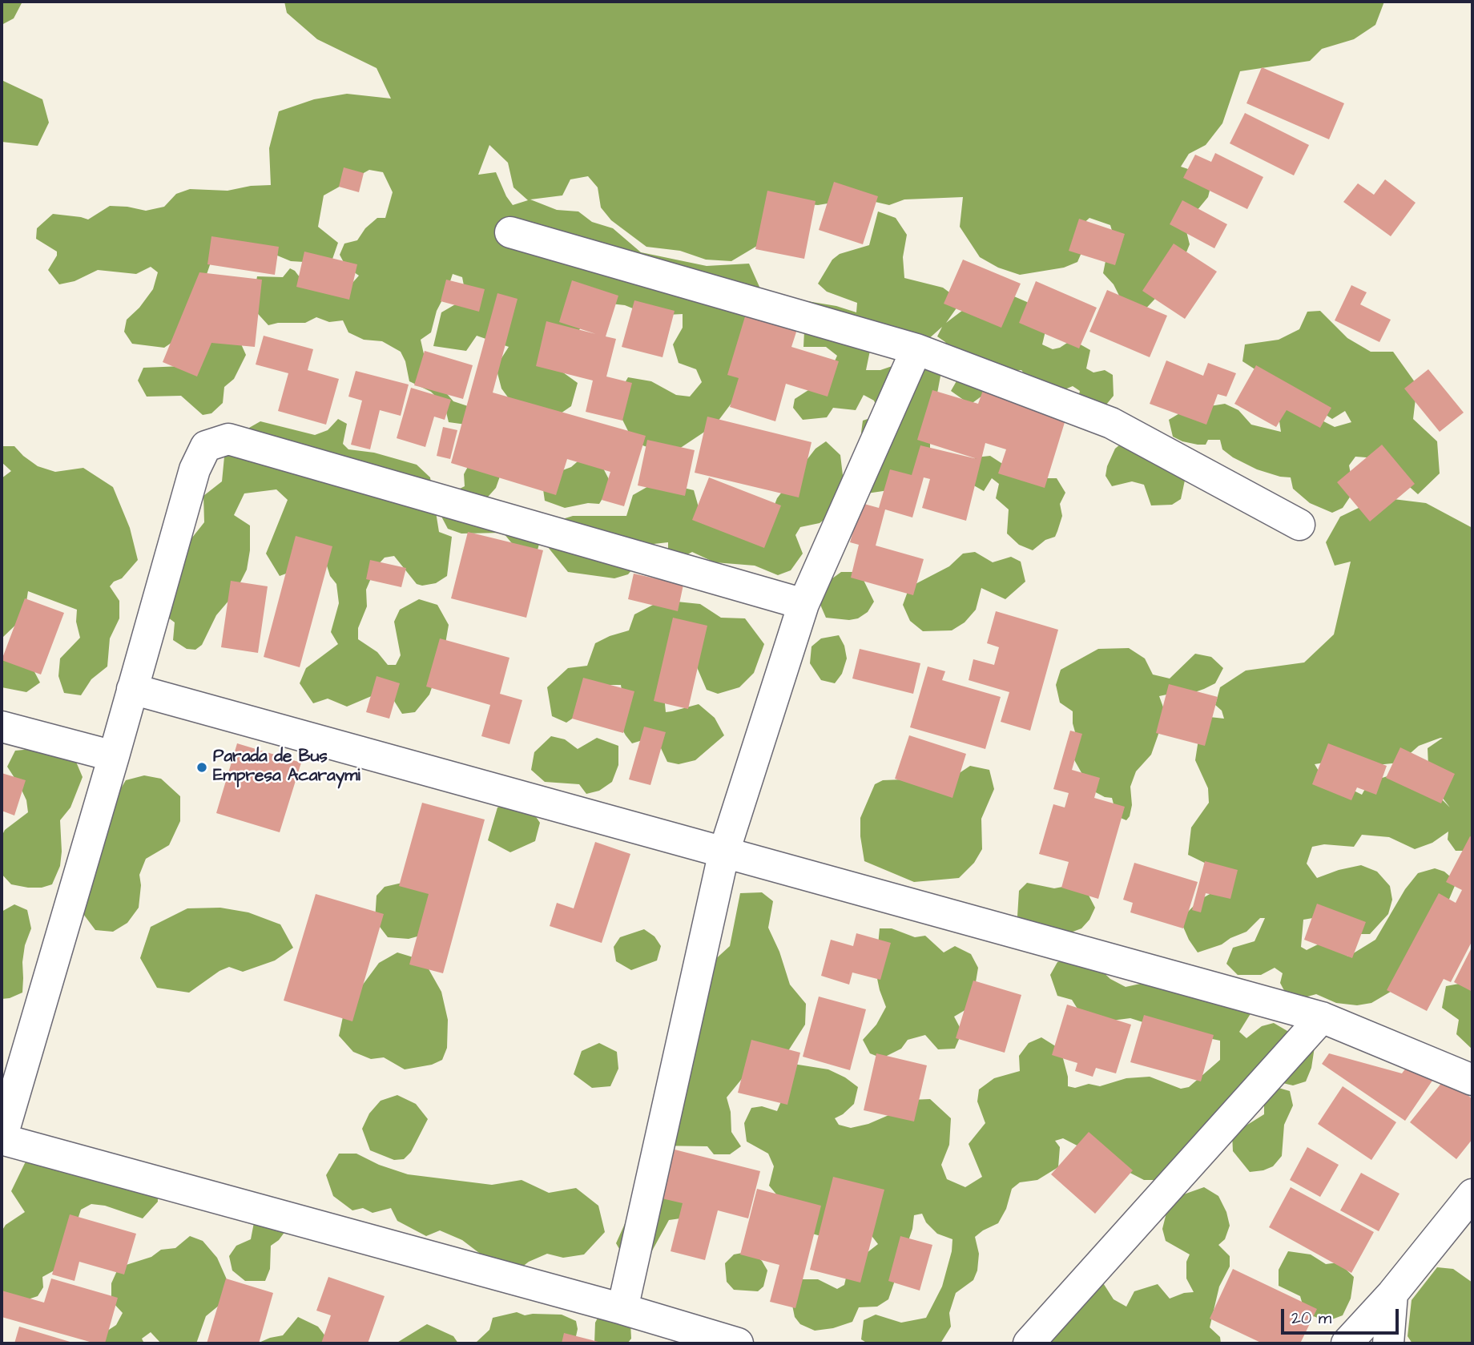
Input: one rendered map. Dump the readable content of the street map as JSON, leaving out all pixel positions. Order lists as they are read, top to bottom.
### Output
{
  "places": ["Parada de Bus Empresa Acaraymi"],
  "scale_bar": "20 m"
}
